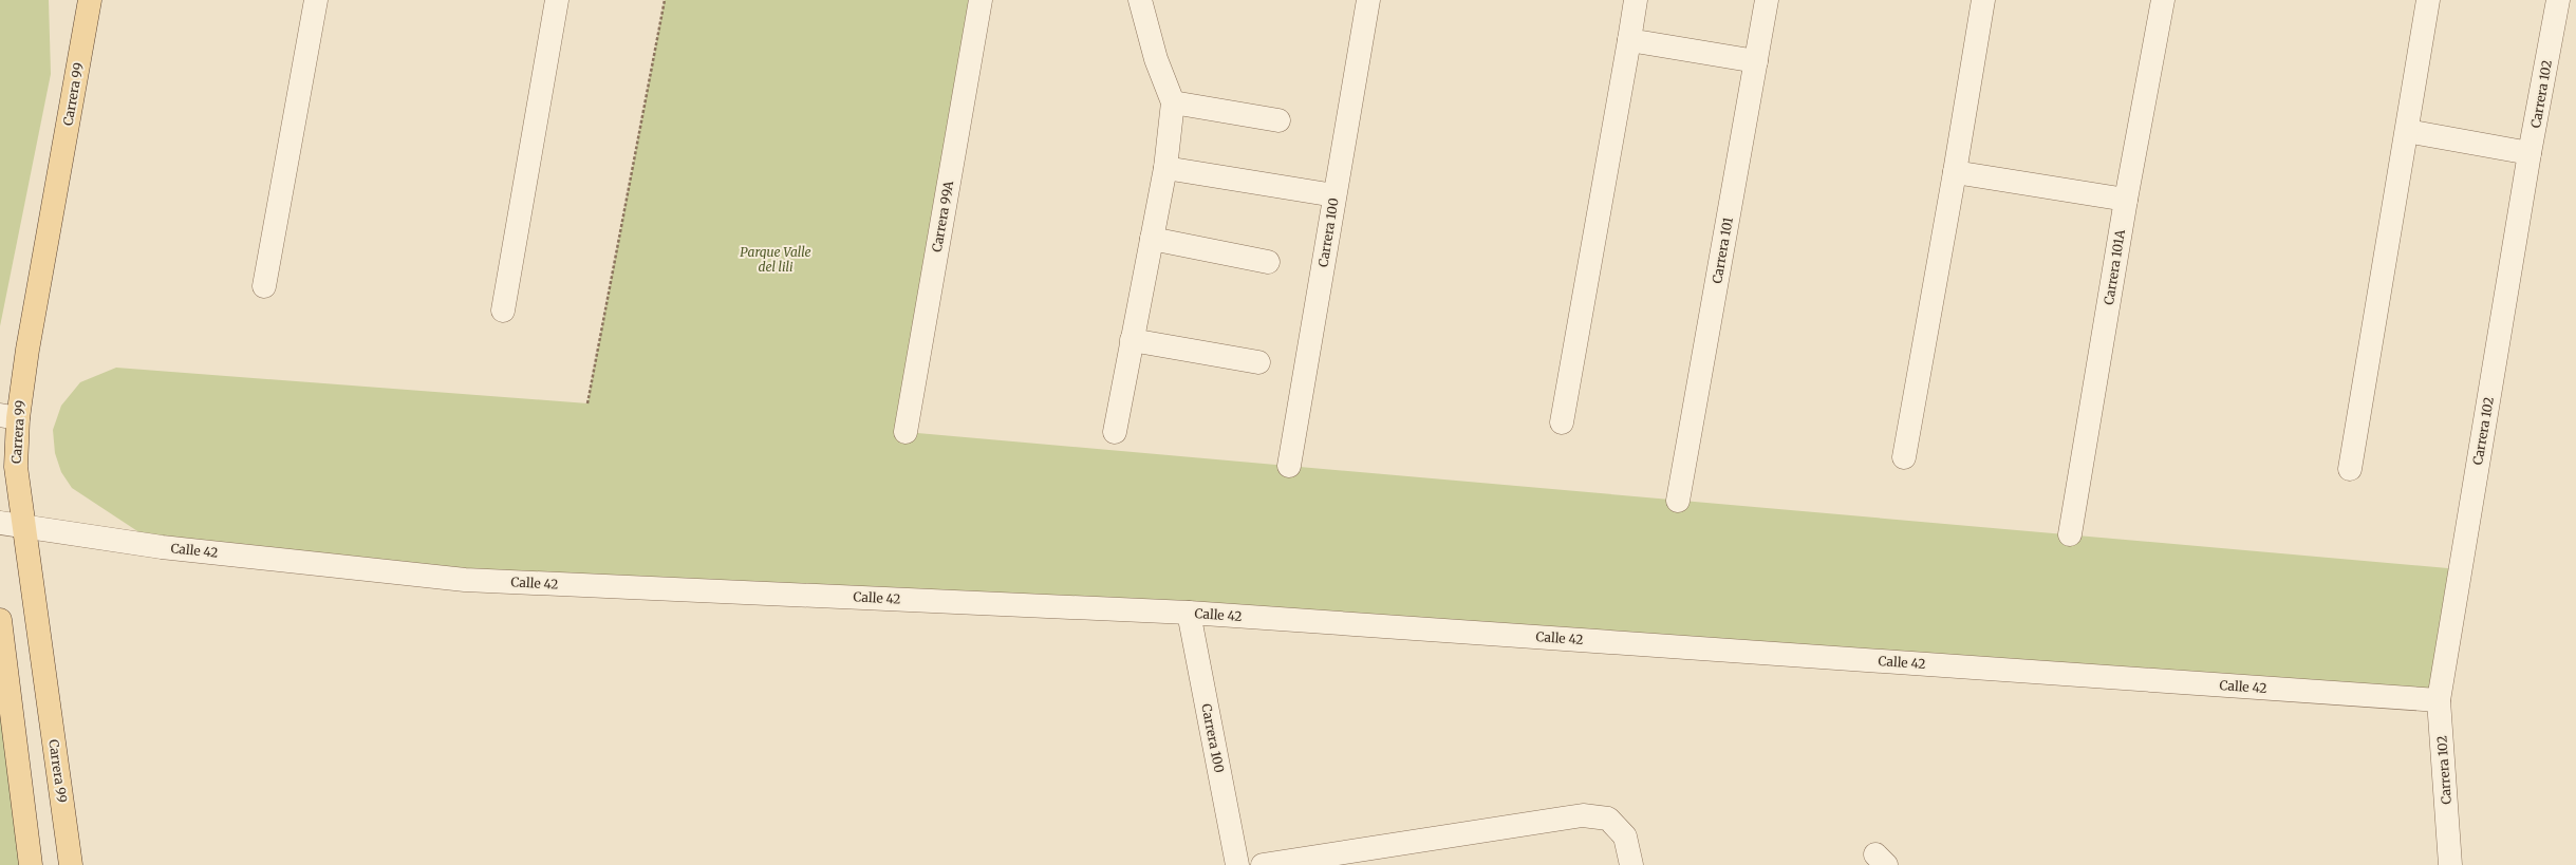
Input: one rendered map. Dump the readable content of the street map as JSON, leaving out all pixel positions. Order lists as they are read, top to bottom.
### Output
{
  "streets": {
    "main road": ["Carrera 99"],
    "street": [
      "Carrera 102",
      "Carrera 99A",
      "Carrera 100",
      "Carrera 101",
      "Carrera 101A",
      "Calle 42"
    ]
  },
  "crossings": [
    ["Carrera 99", "Calle 42"],
    ["Carrera 102", "Calle 42"],
    ["Carrera 100", "Calle 42"]
  ],
  "parks": ["Parque Valle del lili"]
}
